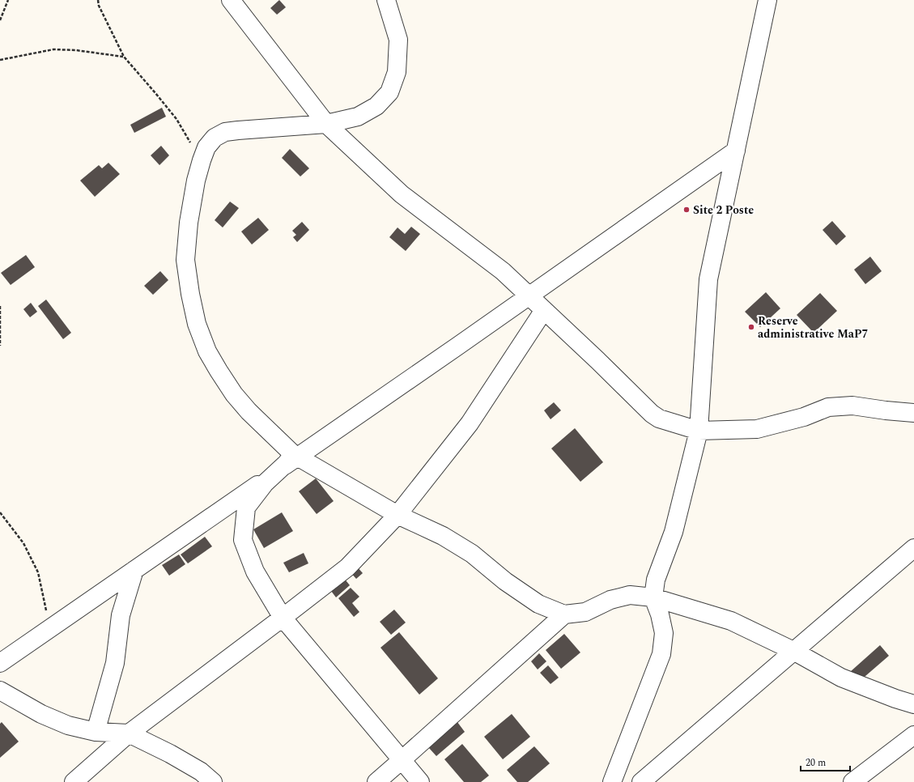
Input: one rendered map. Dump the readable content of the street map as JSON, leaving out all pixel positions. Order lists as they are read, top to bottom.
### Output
{
  "places": ["Site 2 Poste", "Reserve administrative MaP7"],
  "scale_bar": "20 m"
}
